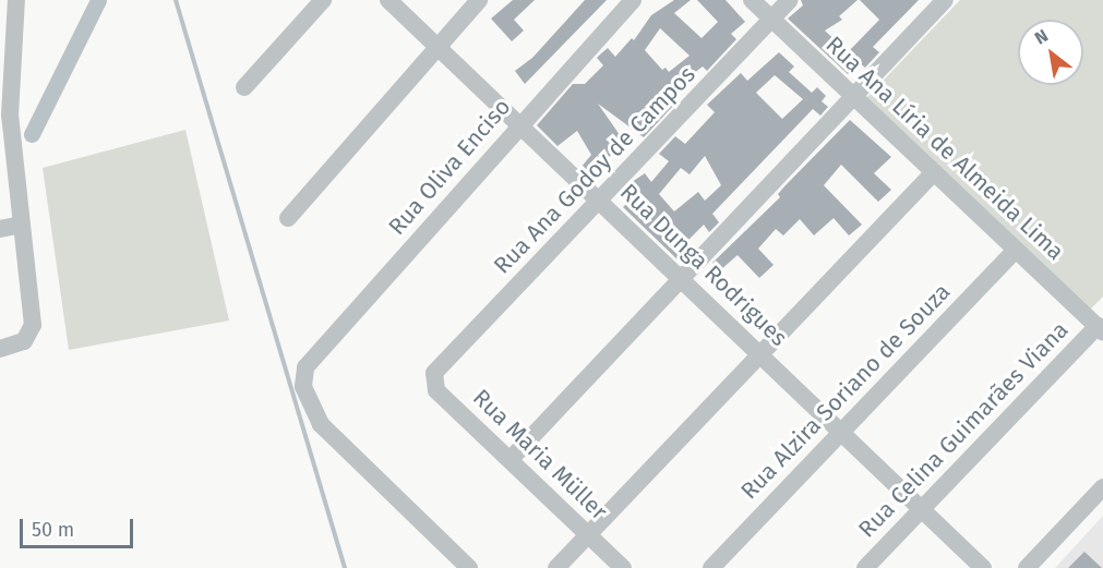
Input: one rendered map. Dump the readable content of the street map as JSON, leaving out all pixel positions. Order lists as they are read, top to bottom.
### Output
{
  "streets": {
    "street": [
      "Rua Ana Líria de Almeida Lima",
      "Rua Oliva Enciso",
      "Rua Ana Godoy de Campos",
      "Rua Dunga Rodrigues",
      "Rua Alzira Soriano de Souza",
      "Rua Celina Guimarães Viana",
      "Rua Maria Müller"
    ]
  },
  "crossings": [
    ["Rua Ana Líria de Almeida Lima", "Rua Ana Godoy de Campos"],
    ["Rua Ana Líria de Almeida Lima", "Rua Alzira Soriano de Souza"],
    ["Rua Ana Líria de Almeida Lima", "Rua Celina Guimarães Viana"],
    ["Rua Oliva Enciso", "Rua Dunga Rodrigues"],
    ["Rua Ana Godoy de Campos", "Rua Dunga Rodrigues"],
    ["Rua Ana Godoy de Campos", "Rua Maria Müller"],
    ["Rua Dunga Rodrigues", "Rua Alzira Soriano de Souza"],
    ["Rua Dunga Rodrigues", "Rua Celina Guimarães Viana"]
  ],
  "scale_bar": "50 m",
  "north": "top left"
}
